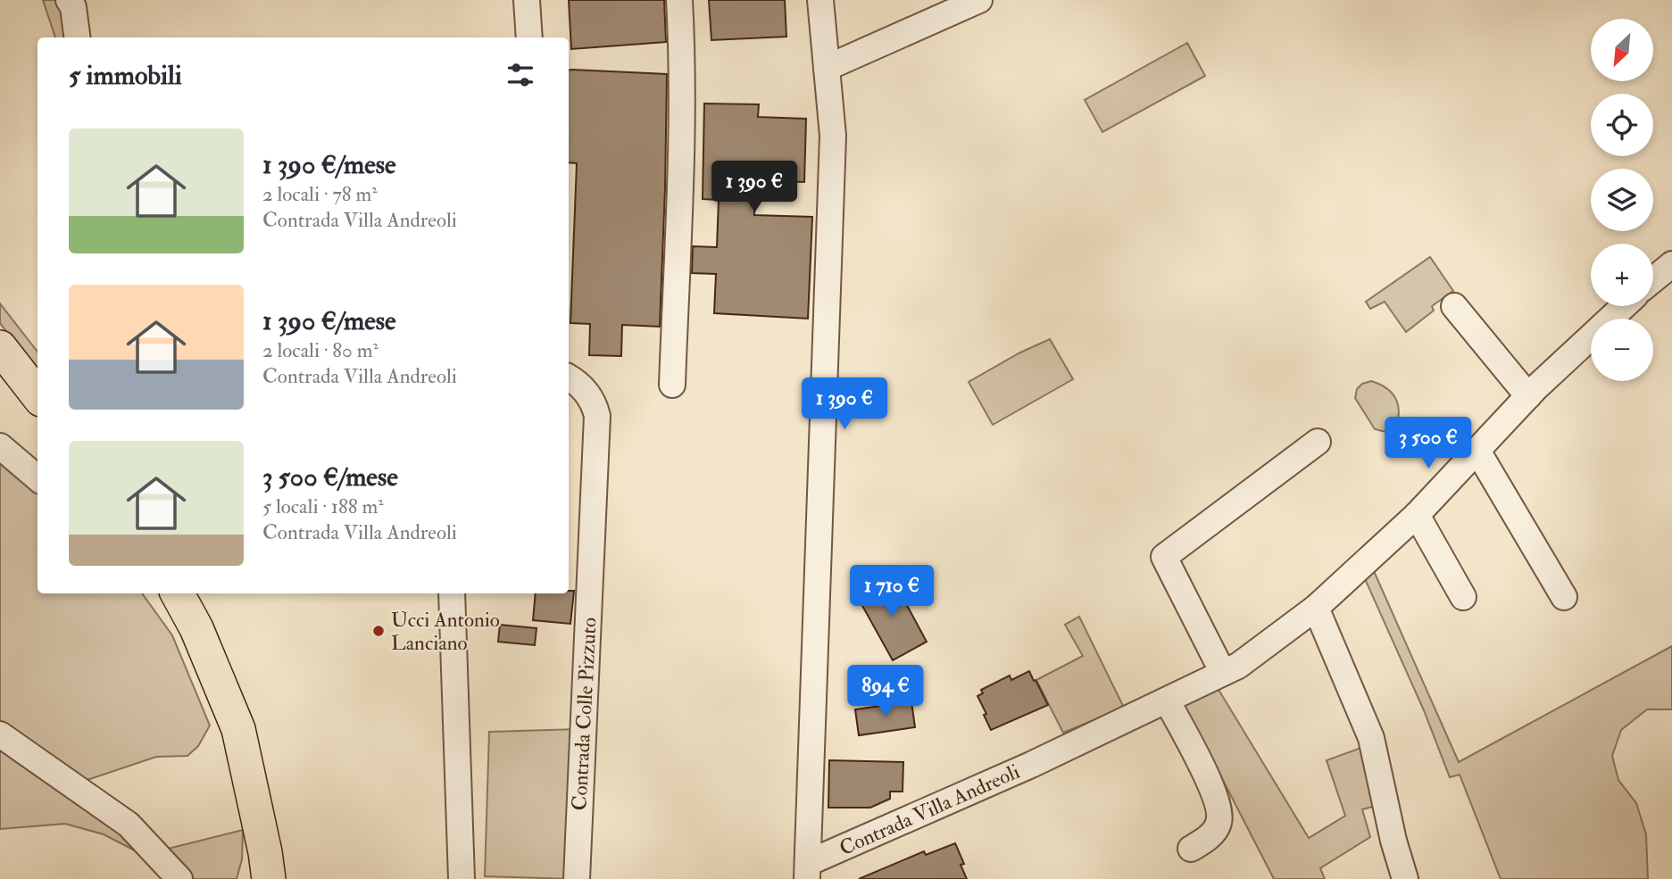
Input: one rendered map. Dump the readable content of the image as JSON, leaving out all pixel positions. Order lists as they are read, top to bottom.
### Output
{
  "streets": {
    "street": ["Contrada Colle Pizzuto", "Contrada Villa Andreoli"]
  },
  "places": ["Ucci Antonio Lanciano"],
  "north": "bottom left",
  "page": {
    "map_buttons": ["+", "−"],
    "heading": "5 immobili",
    "list": [
      {
        "name": "1 390 €/mese",
        "note": "2 locali · 78 m² · Contrada Villa Andreoli"
      },
      {
        "name": "1 390 €/mese",
        "note": "2 locali · 80 m² · Contrada Villa Andreoli"
      },
      {
        "name": "3 500 €/mese",
        "note": "5 locali · 188 m² · Contrada Villa Andreoli"
      }
    ],
    "price": [
      "1 390 €",
      "1 390 €",
      "3 500 €",
      "1 710 €",
      "894 €"
    ]
  }
}
